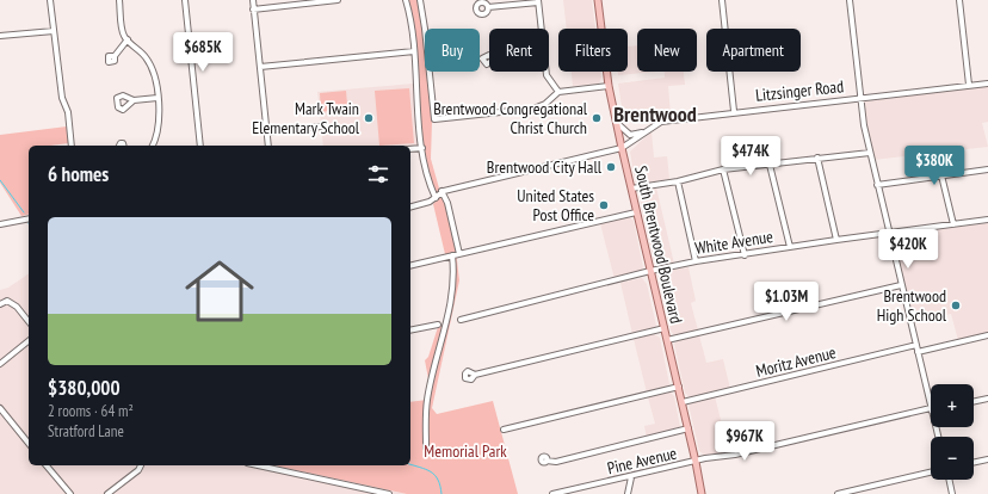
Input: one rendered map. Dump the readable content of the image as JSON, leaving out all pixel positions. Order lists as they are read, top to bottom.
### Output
{
  "streets": {
    "main road": ["South Brentwood Boulevard"],
    "street": [
      "Litzsinger Road",
      "White Avenue",
      "Moritz Avenue",
      "Pine Avenue"
    ]
  },
  "crossings": [
    ["Litzsinger Road", "South Brentwood Boulevard"],
    ["White Avenue", "South Brentwood Boulevard"],
    ["South Brentwood Boulevard", "Moritz Avenue"],
    ["South Brentwood Boulevard", "Pine Avenue"]
  ],
  "districts": ["Brentwood"],
  "parks": ["Memorial Park"],
  "places": [
    "Mark Twain Elementary School",
    "Brentwood Congregational Christ Church",
    "Brentwood City Hall",
    "United States Post Office",
    "Brentwood High School"
  ],
  "page": {
    "chip": [
      "Buy",
      "Rent",
      "Filters",
      "New",
      "Apartment"
    ],
    "price": [
      "$685K",
      "$474K",
      "$380K",
      "$420K",
      "$1.03M",
      "$967K"
    ],
    "heading": "6 homes",
    "list": [
      {
        "name": "$380,000",
        "note": "2 rooms · 64 m² · Stratford Lane"
      }
    ],
    "map_buttons": ["+", "−"]
  }
}
